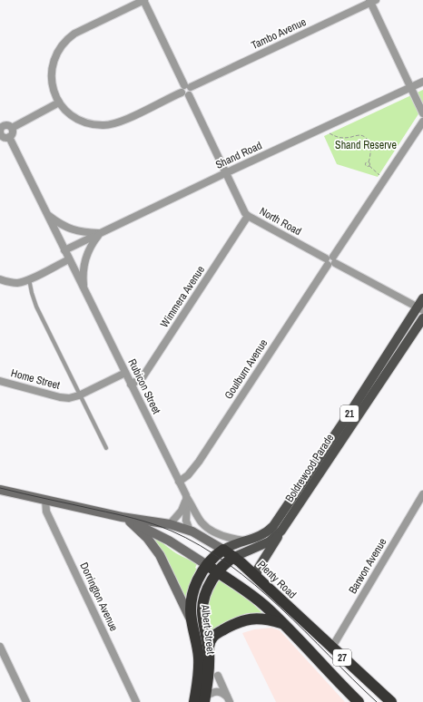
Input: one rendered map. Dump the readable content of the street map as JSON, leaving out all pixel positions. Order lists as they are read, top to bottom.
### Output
{
  "streets": {
    "highway": [
      "21",
      "Plenty Road",
      "Albert Street",
      "27"
    ],
    "main road": ["Boldrewood Parade"],
    "street": [
      "Tambo Avenue",
      "Shand Road",
      "North Road",
      "Wimmera Avenue",
      "Goulburn Avenue",
      "Home Street",
      "Rubicon Street",
      "Barwon Avenue",
      "Dorrington Avenue"
    ]
  },
  "crossings": [
    ["Tambo Avenue", "North Road"],
    ["Shand Road", "North Road"],
    ["Shand Road", "Rubicon Street"],
    ["North Road", "Wimmera Avenue"],
    ["North Road", "Goulburn Avenue"],
    ["North Road", "Boldrewood Parade"],
    ["Wimmera Avenue", "Rubicon Street"],
    ["Goulburn Avenue", "Rubicon Street"],
    ["Home Street", "Rubicon Street"],
    ["Rubicon Street", "Boldrewood Parade"],
    ["Rubicon Street", "Plenty Road"],
    ["Boldrewood Parade", "Plenty Road"],
    ["Boldrewood Parade", "Albert Street"],
    ["Barwon Avenue", "Plenty Road"],
    ["Plenty Road", "Dorrington Avenue"],
    ["Plenty Road", "Albert Street"]
  ],
  "parks": ["Shand Reserve"]
}
